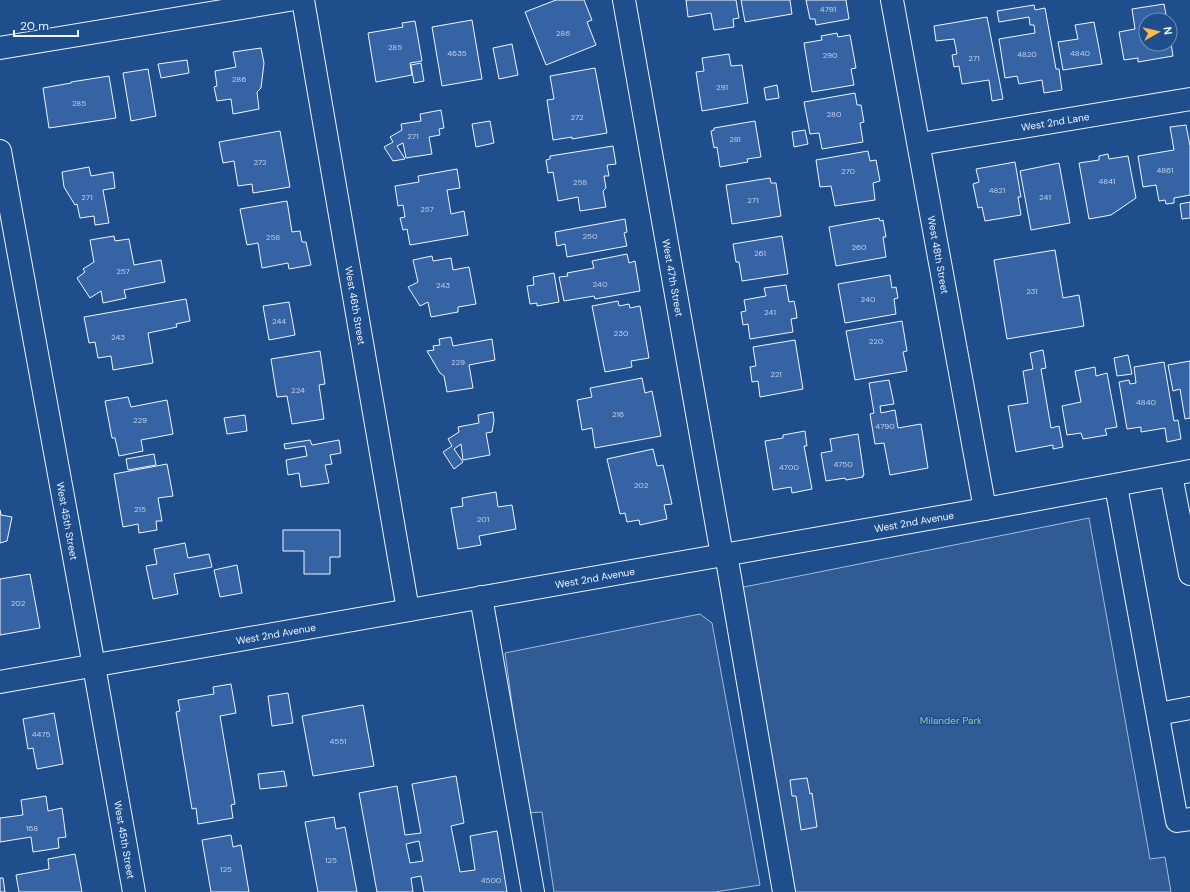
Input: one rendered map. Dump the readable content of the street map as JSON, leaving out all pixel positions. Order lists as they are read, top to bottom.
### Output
{
  "streets": {
    "street": [
      "West 2nd Lane",
      "West 48th Street",
      "West 47th Street",
      "West 46th Street",
      "West 45th Street",
      "West 2nd Avenue"
    ]
  },
  "crossings": [
    ["West 2nd Lane", "West 48th Street"],
    ["West 48th Street", "West 2nd Avenue"],
    ["West 47th Street", "West 2nd Avenue"],
    ["West 46th Street", "West 2nd Avenue"],
    ["West 45th Street", "West 2nd Avenue"]
  ],
  "parks": ["Milander Park"],
  "house_numbers": [
    "4791",
    "286",
    "285",
    "4635",
    "4840",
    "4820",
    "290",
    "271",
    "286",
    "291",
    "285",
    "280",
    "272",
    "271",
    "281",
    "272",
    "4861",
    "270",
    "4841",
    "258",
    "4821",
    "271",
    "241",
    "271",
    "257",
    "250",
    "258",
    "260",
    "261",
    "257",
    "240",
    "243",
    "231",
    "240",
    "241",
    "244",
    "230",
    "243",
    "220",
    "229",
    "221",
    "224",
    "4840",
    "216",
    "229",
    "4790",
    "4750",
    "4700",
    "202",
    "215",
    "201",
    "202",
    "4475",
    "4551",
    "168",
    "125",
    "125",
    "4500"
  ],
  "scale_bar": "20 m",
  "north": "right"
}
